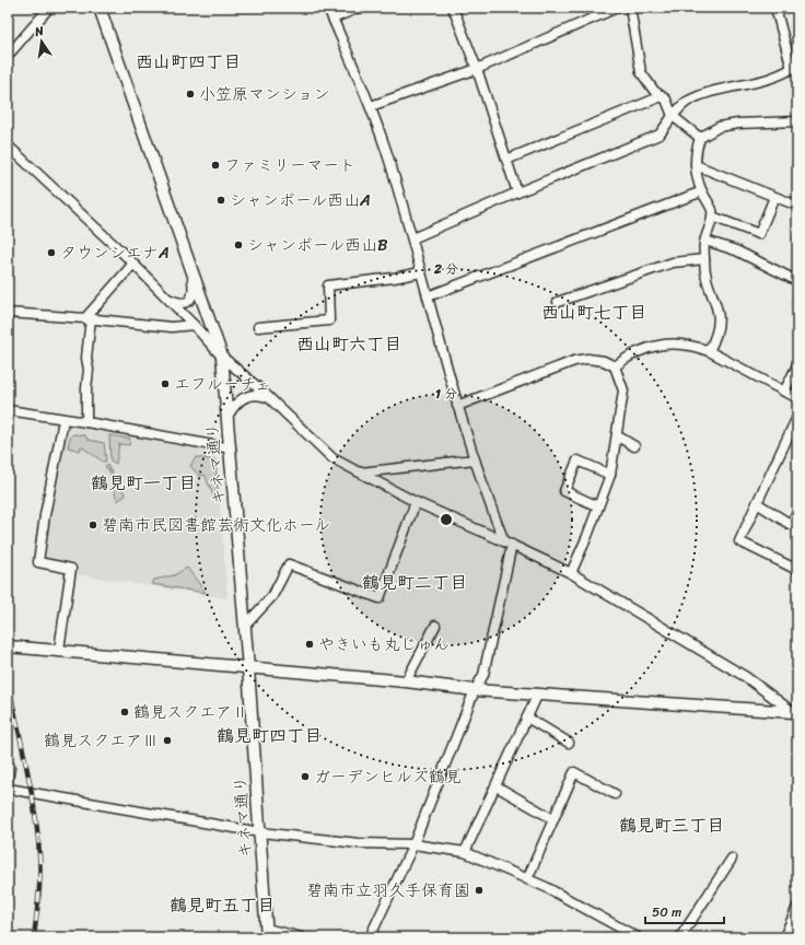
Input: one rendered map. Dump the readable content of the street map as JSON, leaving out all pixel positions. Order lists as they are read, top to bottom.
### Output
{
  "streets": {
    "street": ["キネマ通り"]
  },
  "districts": [
    "西山町四丁目",
    "西山町七丁目",
    "西山町六丁目",
    "鶴見町一丁目",
    "鶴見町二丁目",
    "鶴見町四丁目",
    "鶴見町三丁目",
    "鶴見町五丁目"
  ],
  "places": [
    "小笠原マンション",
    "ファミリーマート",
    "シャンポール西山A",
    "シャンポール西山B",
    "タウンシエナA",
    "エフルーチェ",
    "碧南市民図書館芸術文化ホール",
    "やきいも丸じゅん",
    "鶴見スクエアⅡ",
    "鶴見スクエアⅢ",
    "ガーデンヒルズ鶴見",
    "碧南市立羽久手保育園"
  ],
  "scale_bar": "50 m",
  "north": "top",
  "rings": ["2 分", "1 分"]
}
